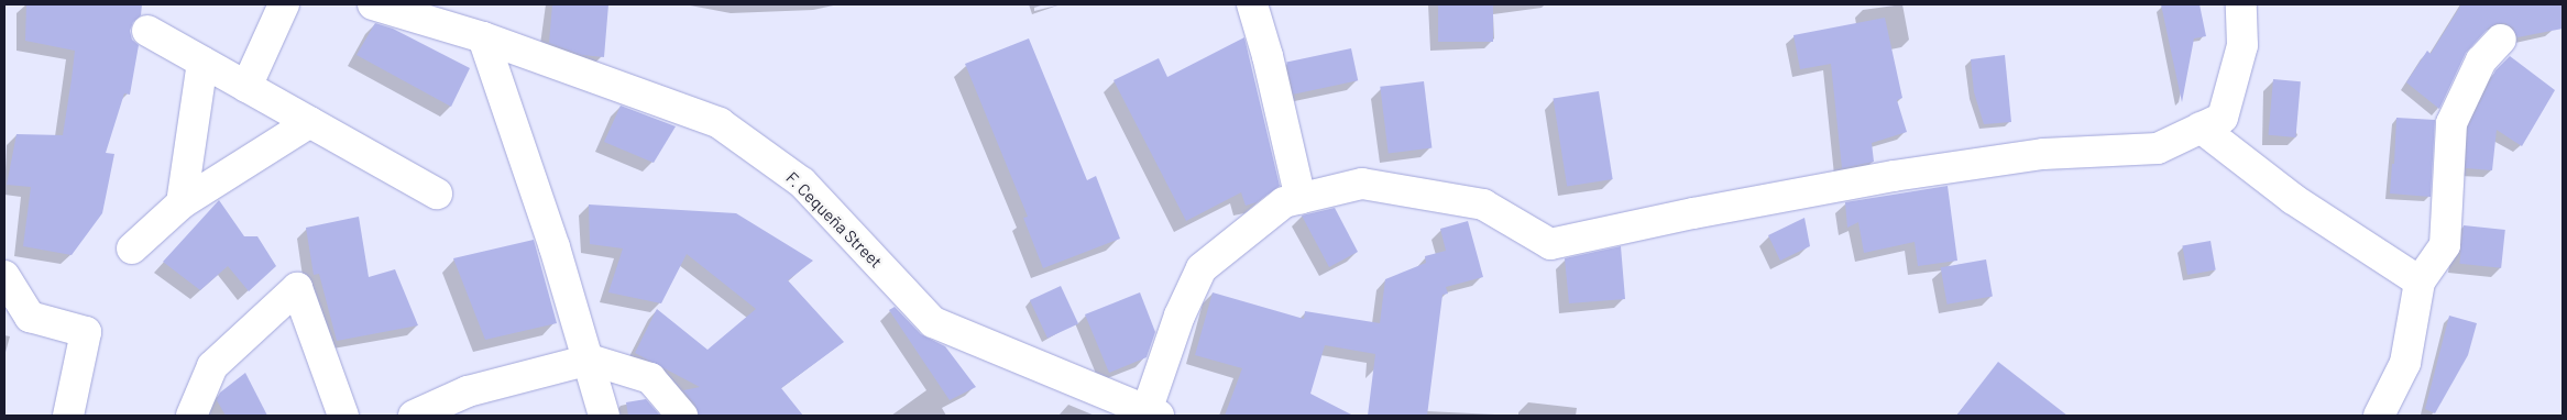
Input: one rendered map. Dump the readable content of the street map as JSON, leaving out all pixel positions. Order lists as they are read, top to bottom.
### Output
{
  "streets": {
    "street": ["F. Cequeña Street"]
  }
}
